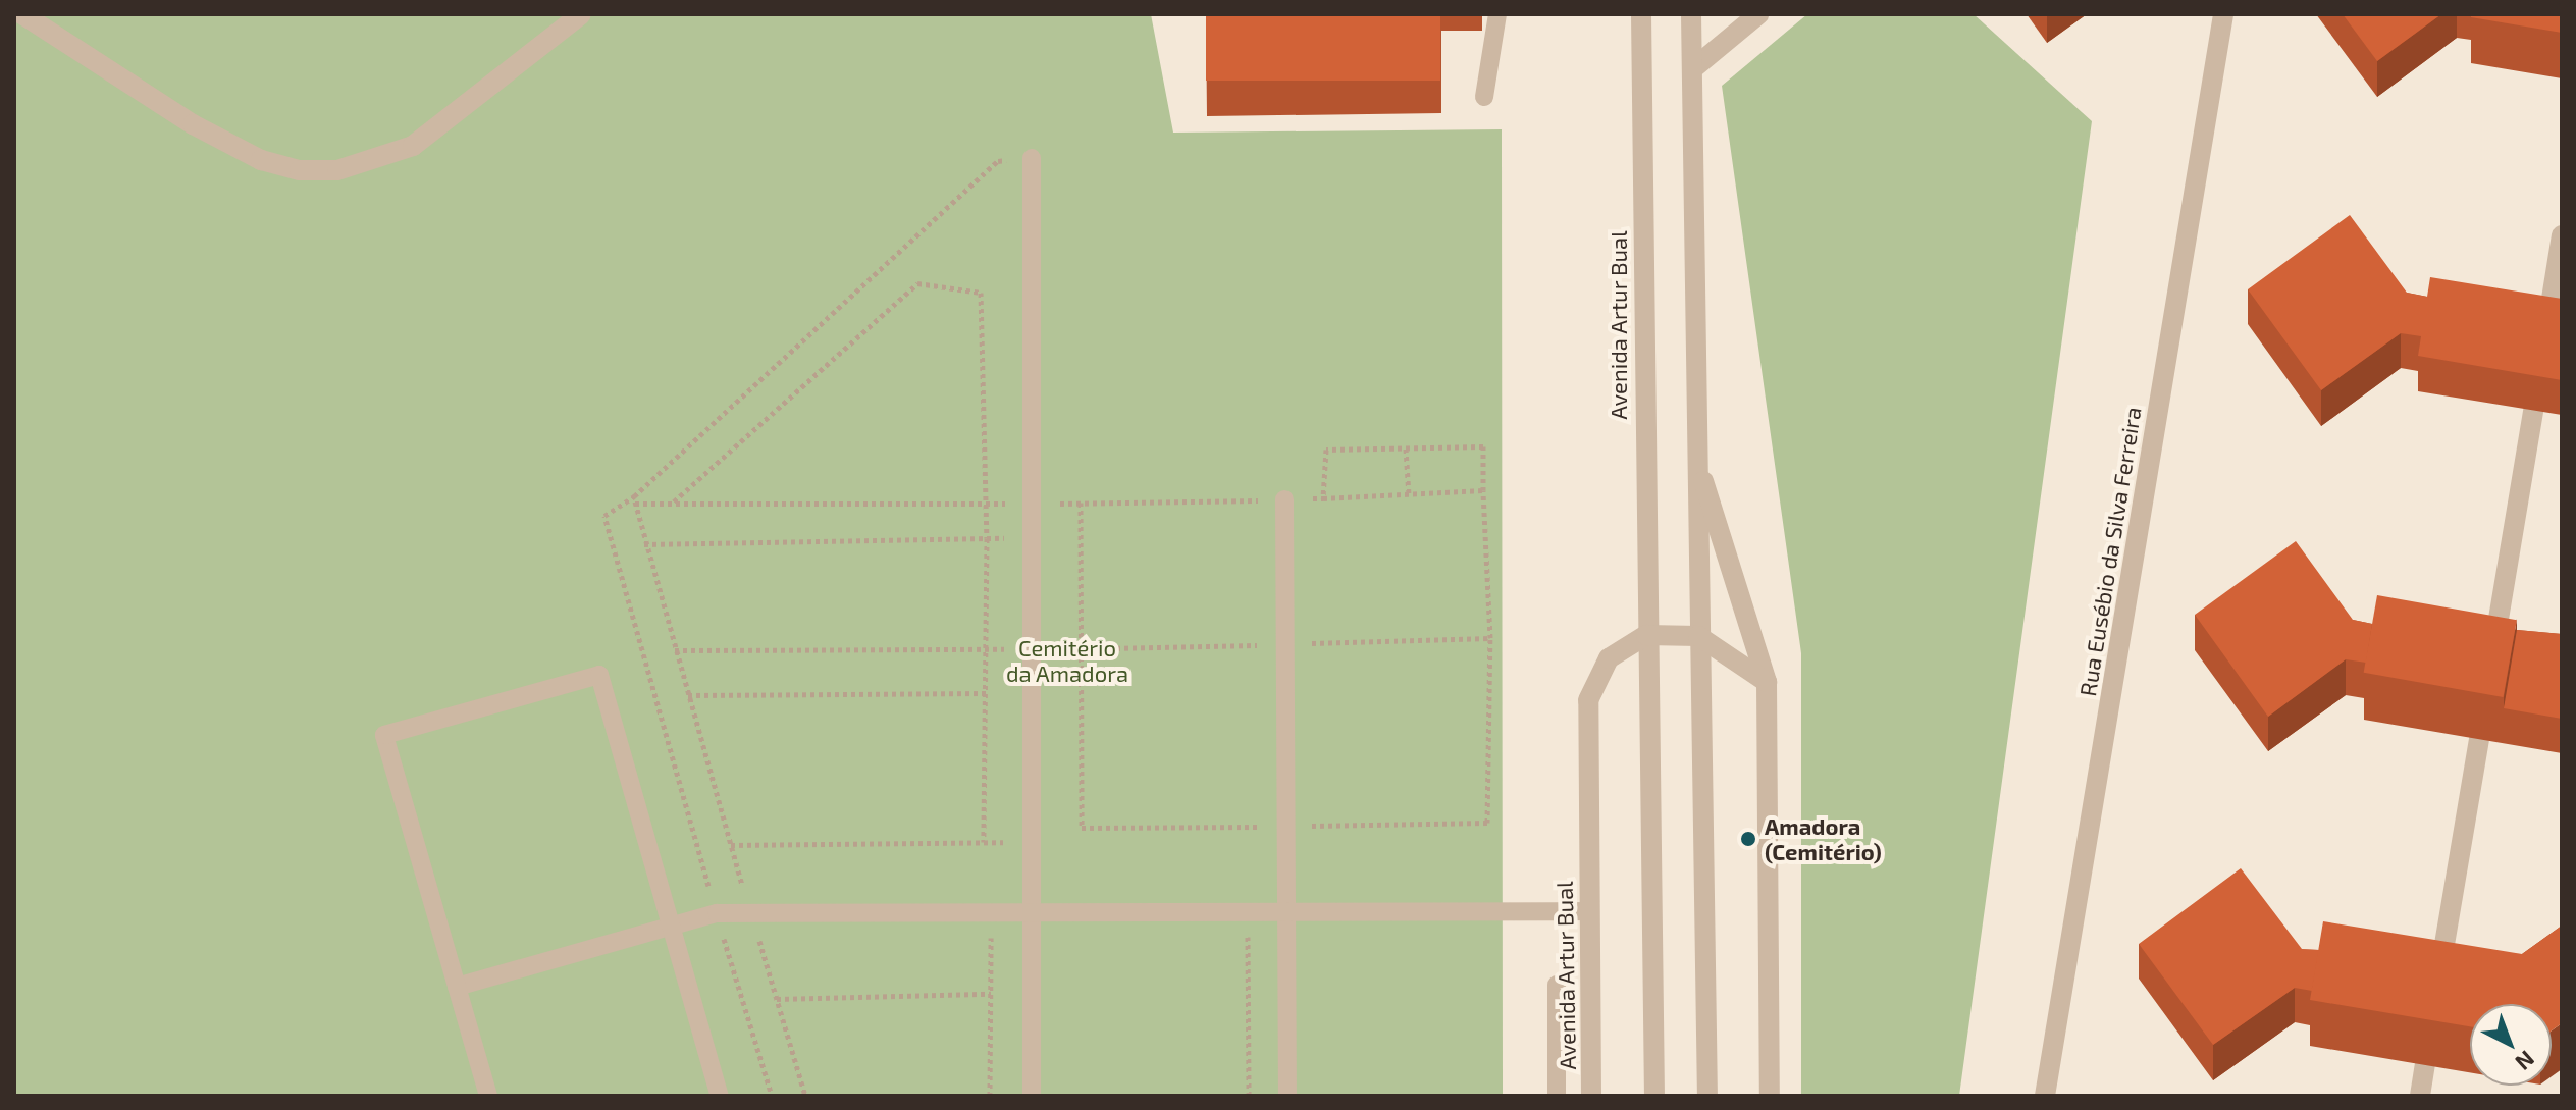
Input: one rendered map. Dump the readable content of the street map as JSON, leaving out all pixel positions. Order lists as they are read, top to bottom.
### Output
{
  "streets": {
    "street": ["Avenida Artur Bual", "Rua Eusébio da Silva Ferreira"]
  },
  "parks": ["Cemitério da Amadora"],
  "places": ["Amadora (Cemitério)"],
  "north": "bottom right"
}
